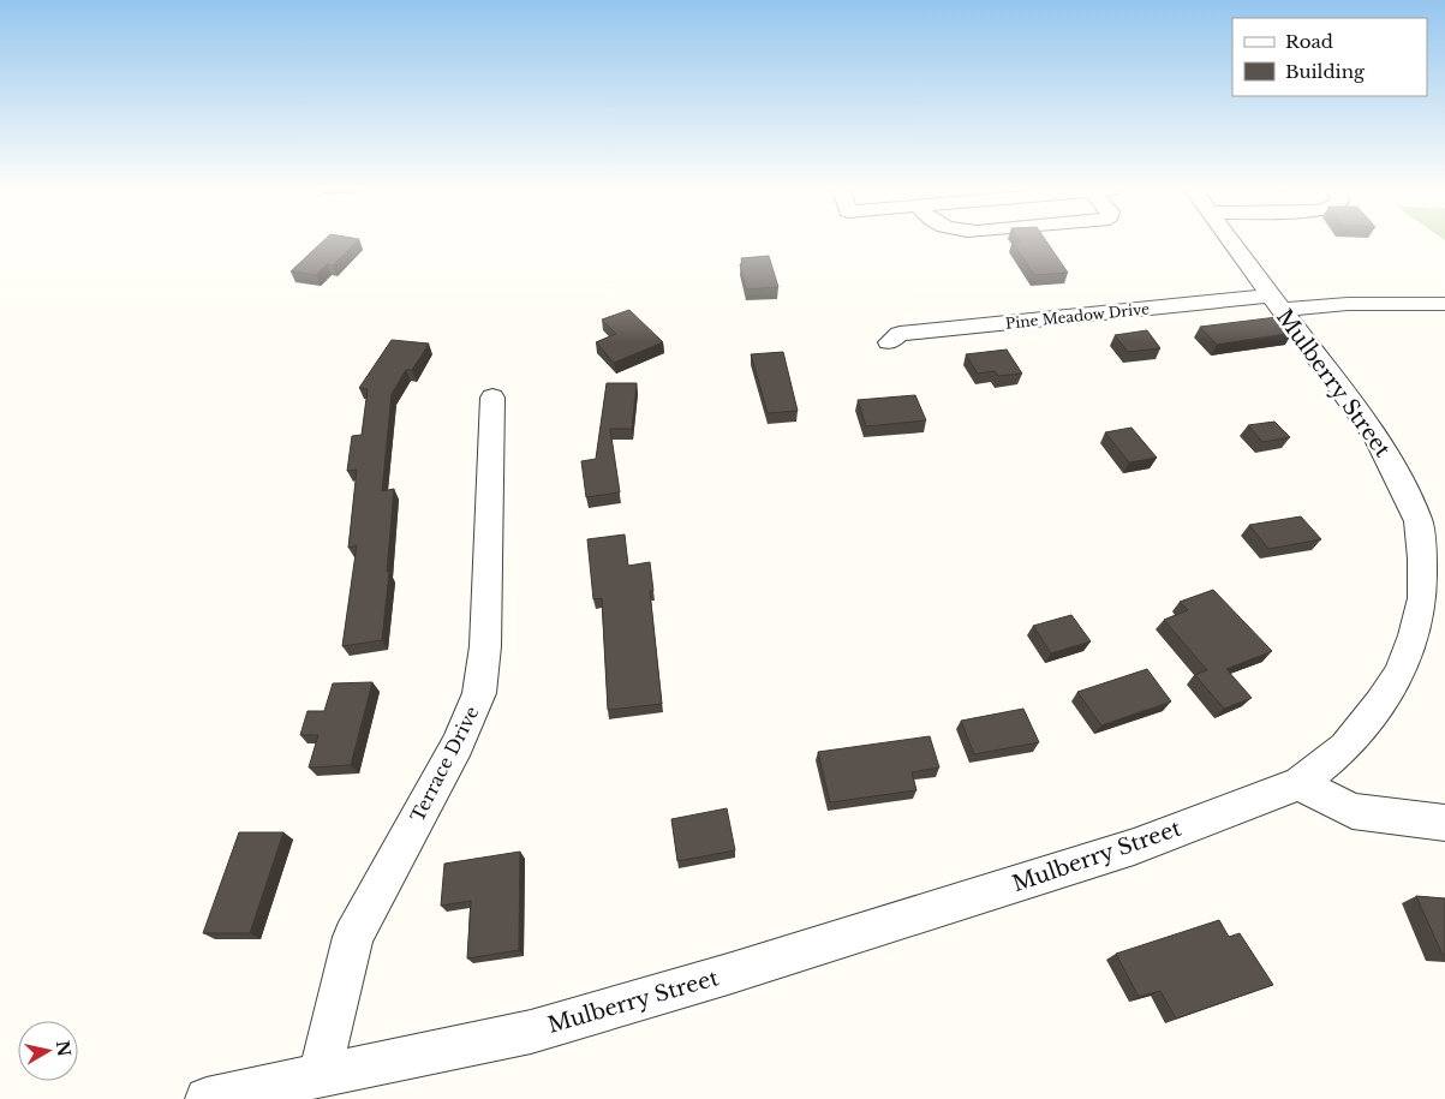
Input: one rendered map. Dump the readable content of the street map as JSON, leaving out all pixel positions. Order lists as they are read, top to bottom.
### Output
{
  "streets": {
    "street": ["Pine Meadow Drive", "Mulberry Street", "Terrace Drive"]
  },
  "crossings": [
    ["Pine Meadow Drive", "Mulberry Street"],
    ["Mulberry Street", "Terrace Drive"]
  ],
  "legend": ["Road", "Building"],
  "north": "right"
}
